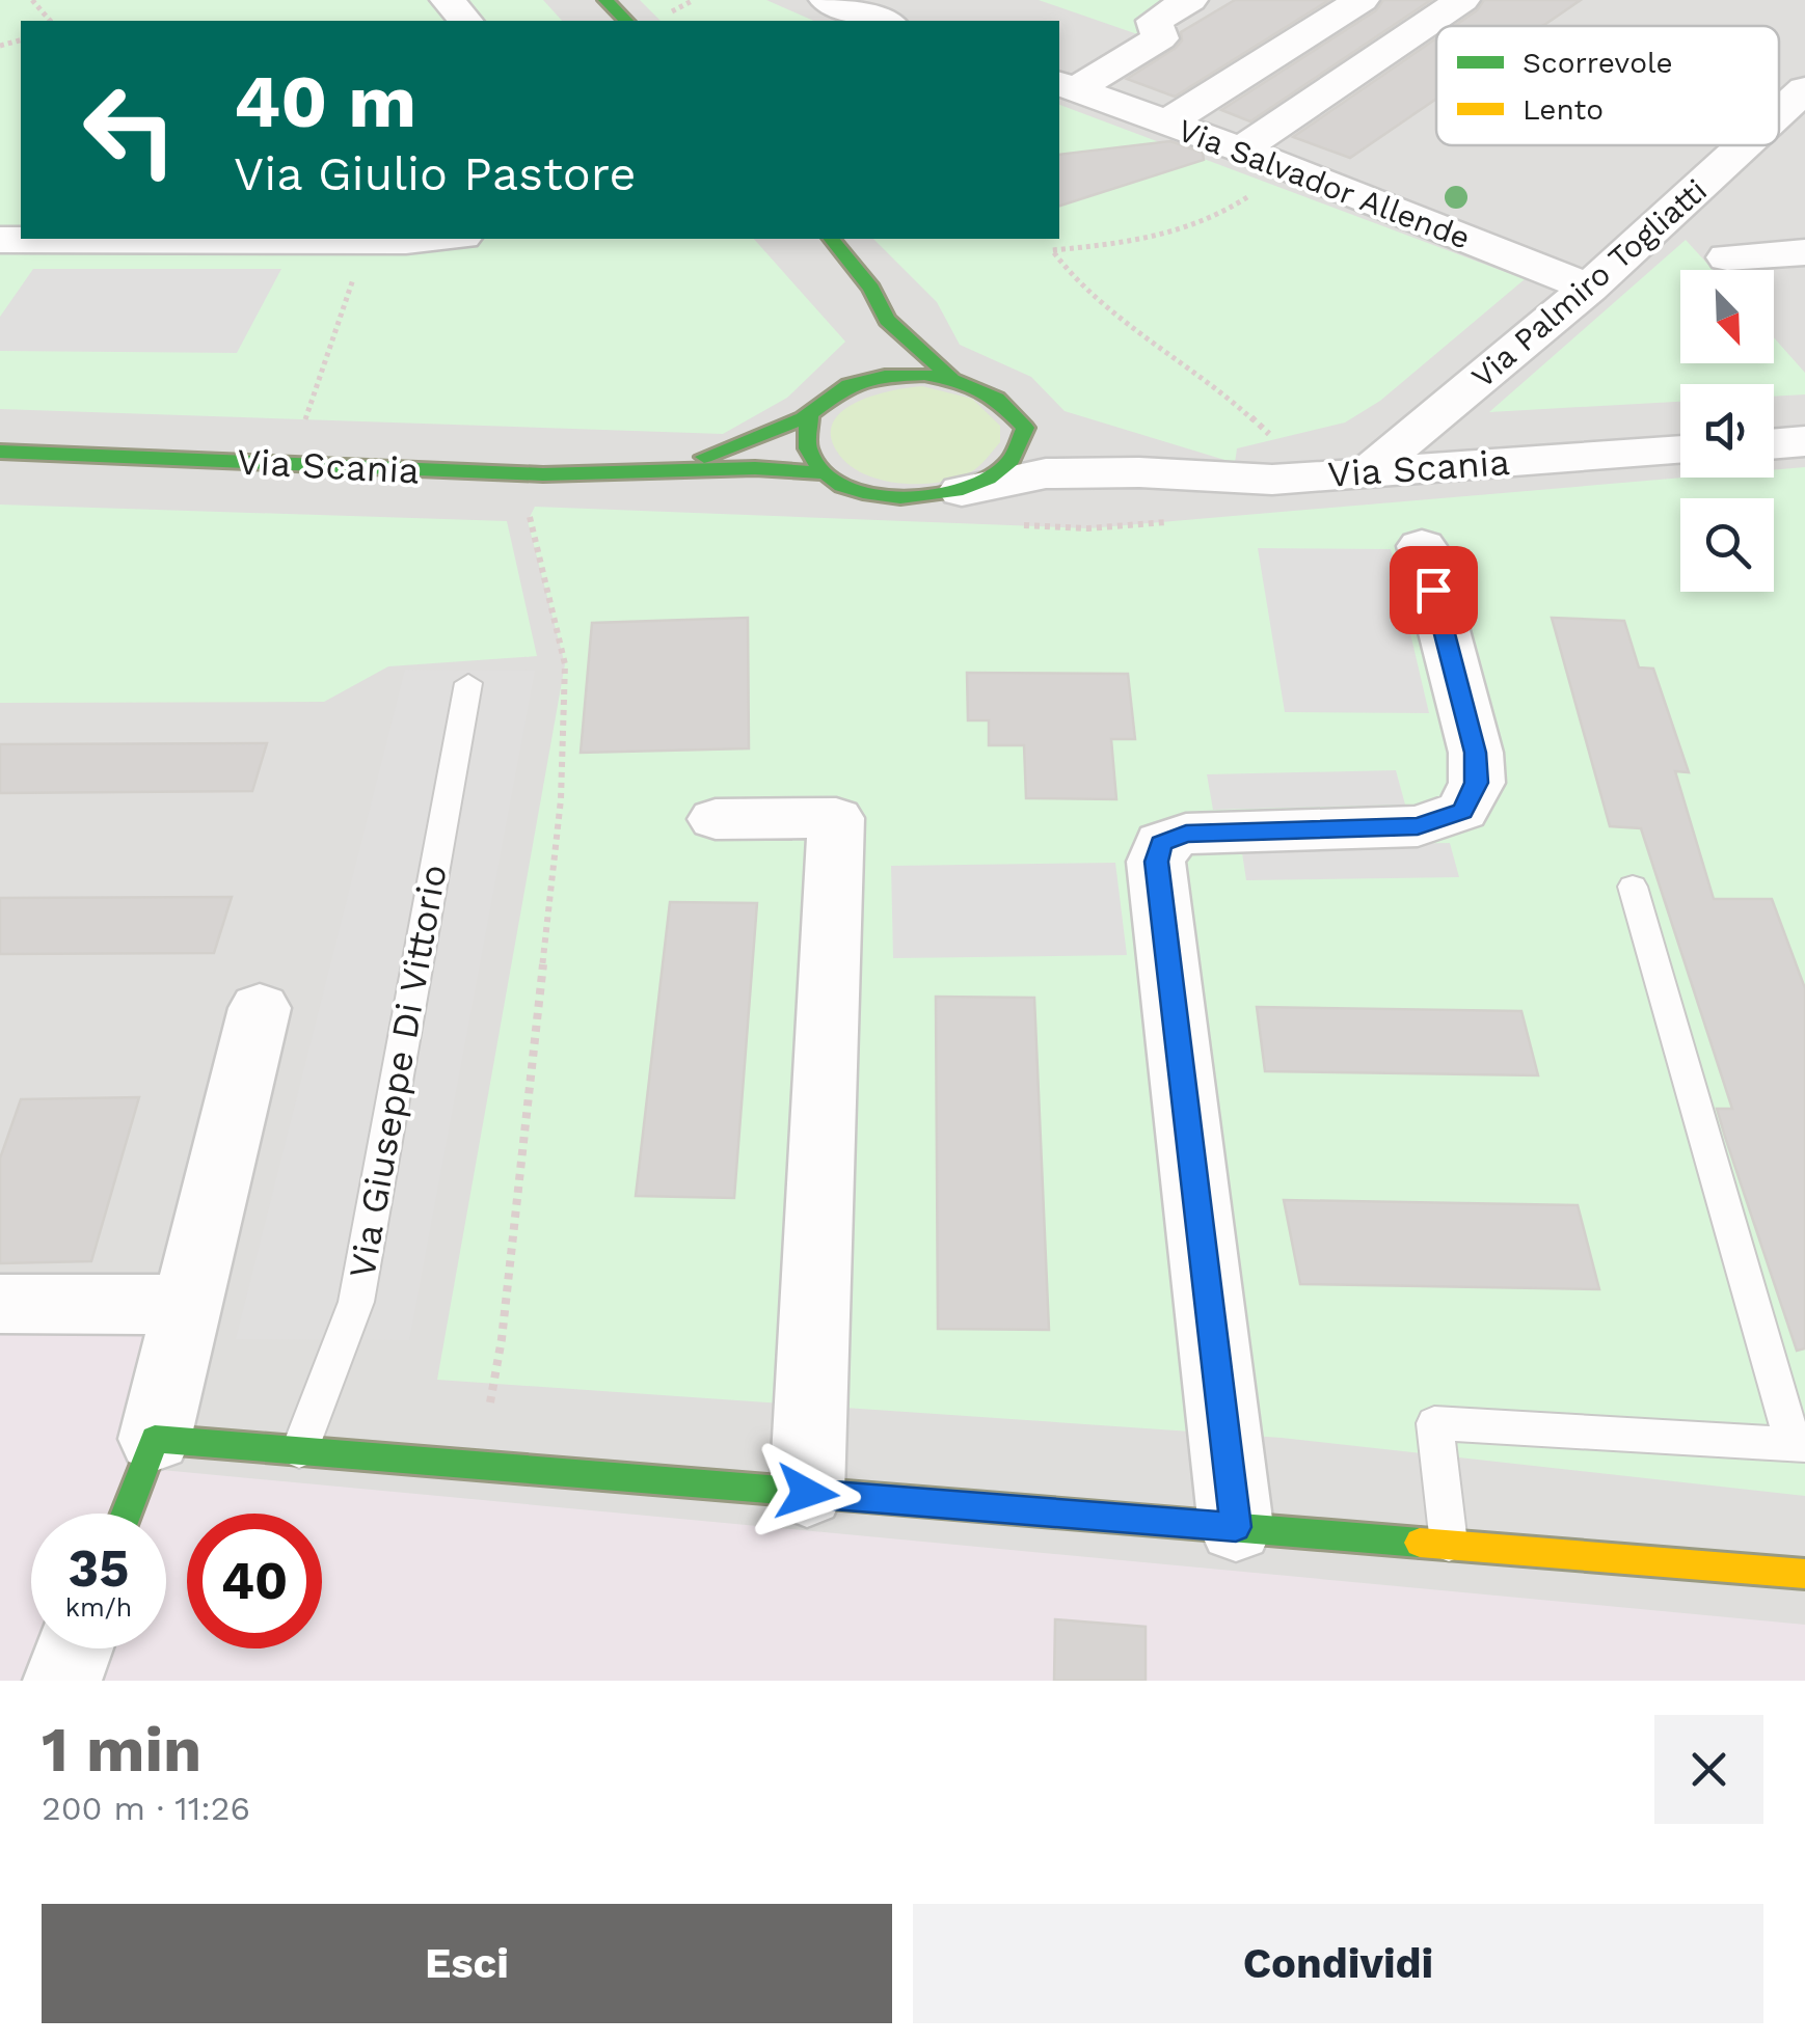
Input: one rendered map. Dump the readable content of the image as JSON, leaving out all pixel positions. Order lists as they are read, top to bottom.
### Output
{
  "streets": {
    "main road": ["Via Scania"],
    "street": ["Via Salvador Allende", "Via Palmiro Togliatti"],
    "lane": ["Via Giuseppe Di Vittorio"]
  },
  "crossings": [
    ["Via Salvador Allende", "Via Palmiro Togliatti"],
    ["Via Palmiro Togliatti", "Via Scania"]
  ],
  "legend": ["Scorrevole", "Lento"],
  "north": "bottom right",
  "page": {
    "turn": ["40 m", "Via Giulio Pastore"],
    "speed": "35 km/h",
    "limit": "40",
    "heading": ["1 min", "200 m · 11:26"],
    "buttons": ["Esci", "Condividi"]
  }
}
